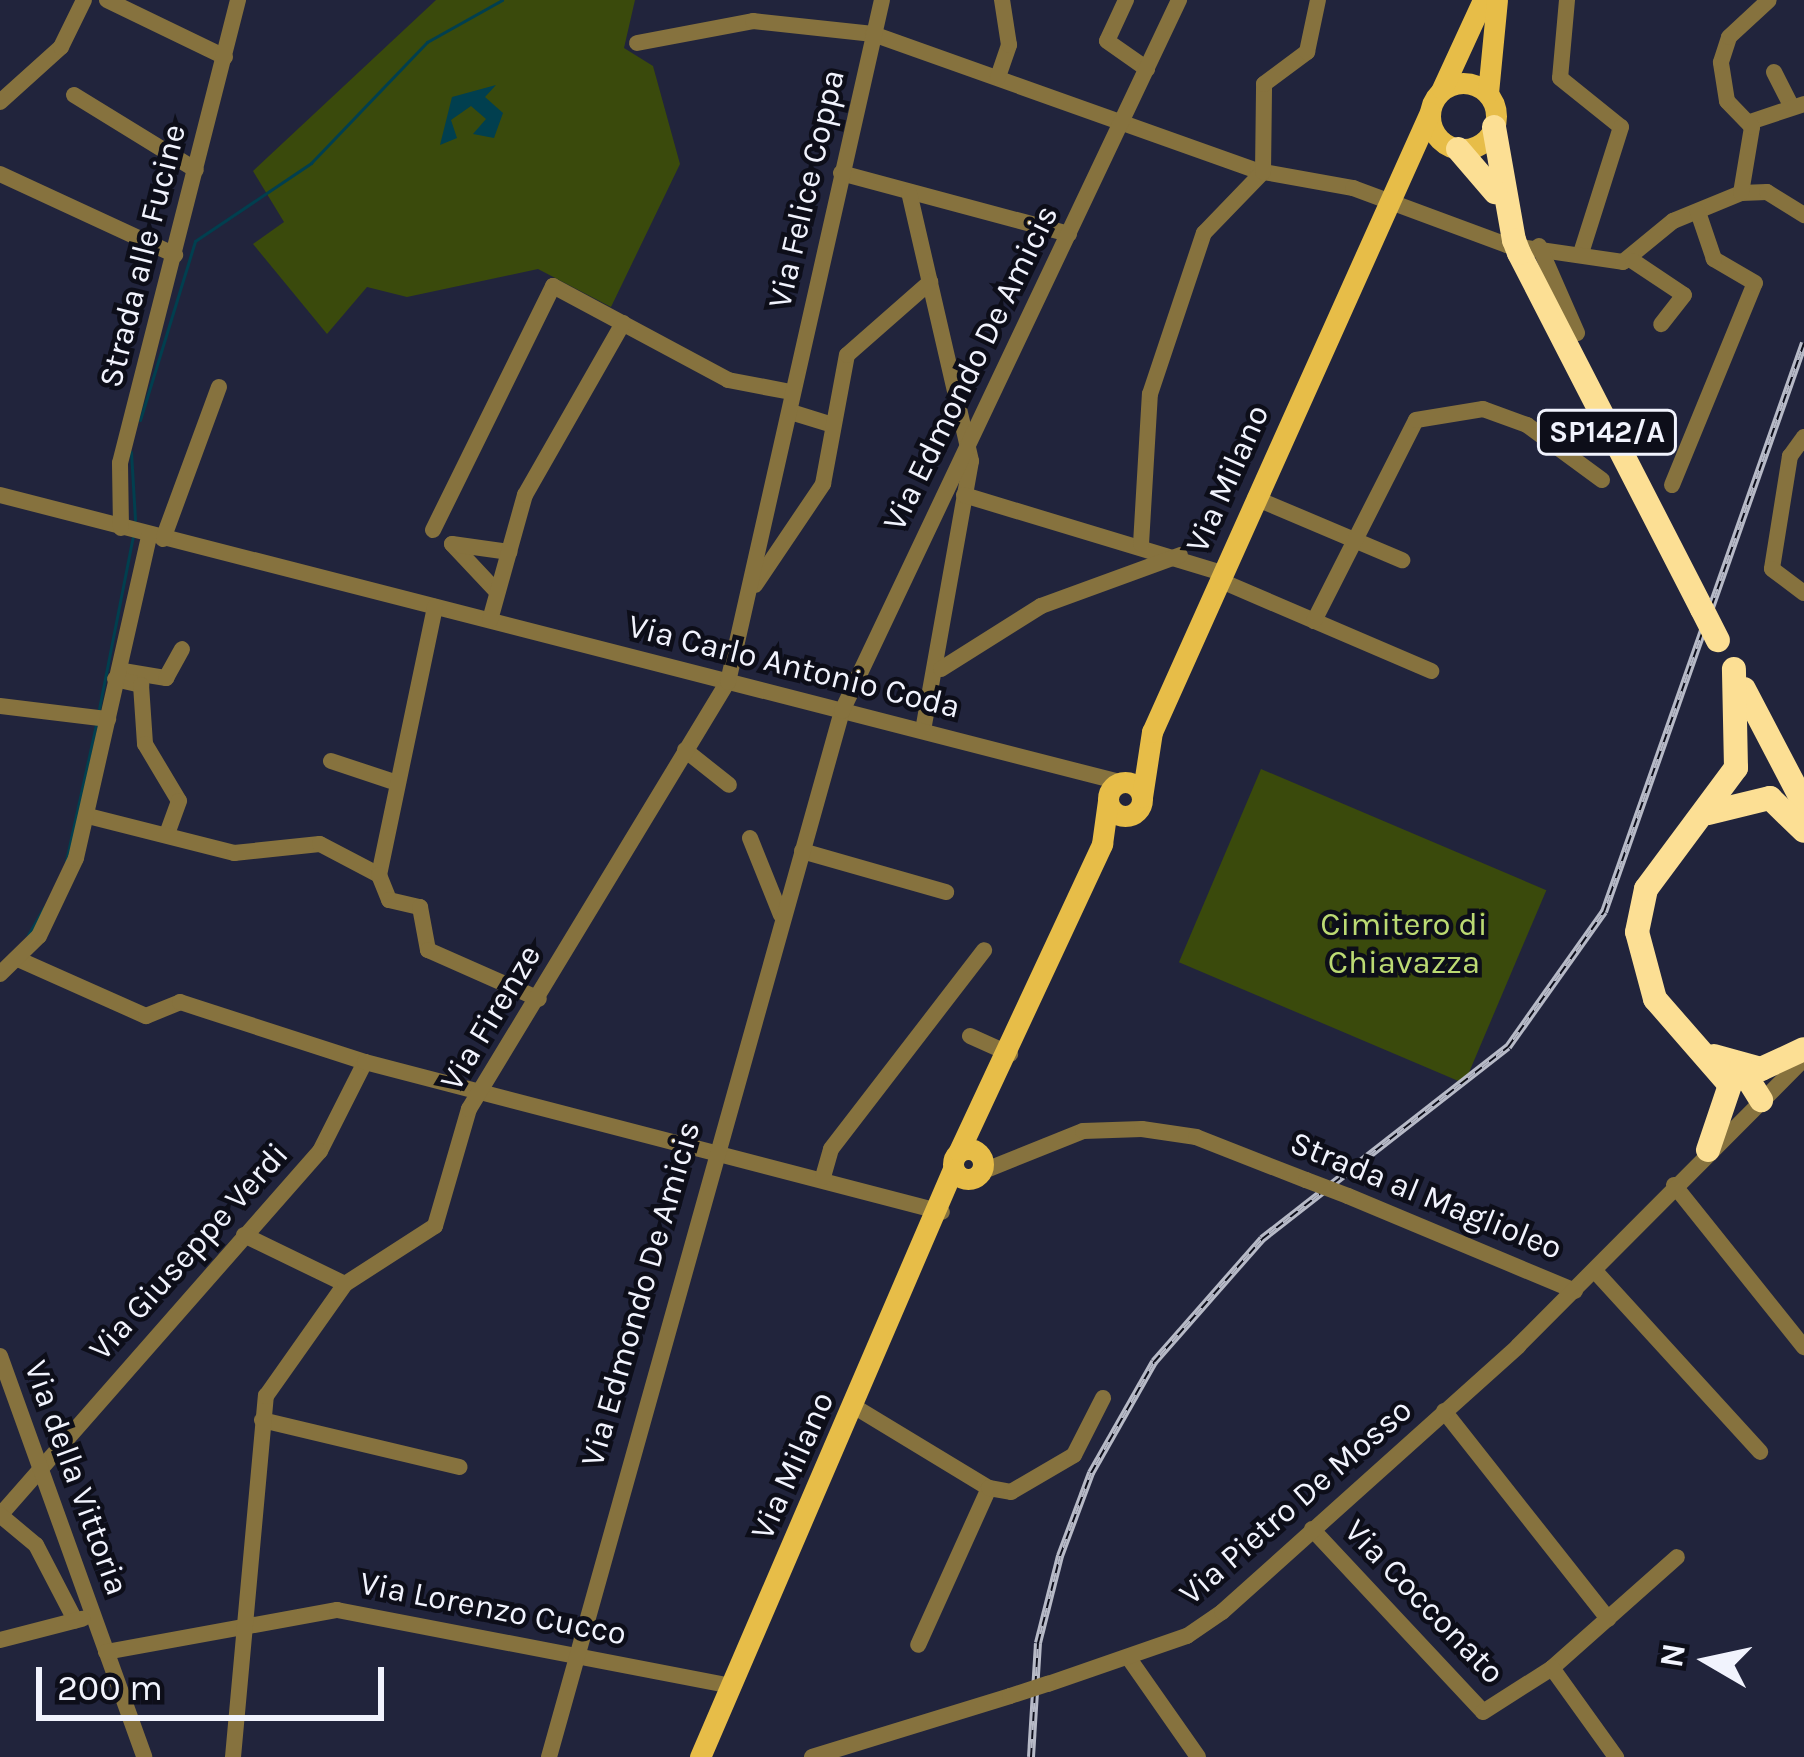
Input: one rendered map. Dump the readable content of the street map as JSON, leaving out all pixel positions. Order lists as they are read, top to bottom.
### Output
{
  "streets": {
    "highway": ["SP142/A"],
    "main road": ["Via Milano"],
    "street": [
      "Via Felice Coppa",
      "Strada alle Fucine",
      "Via Edmondo De Amicis",
      "Via Carlo Antonio Coda",
      "Via Firenze",
      "Strada al Maglioleo",
      "Via Giuseppe Verdi",
      "Via della Vittoria",
      "Via Pietro De Mosso",
      "Via Cocconato",
      "Via Lorenzo Cucco"
    ]
  },
  "crossings": [
    ["Via Felice Coppa", "Via Carlo Antonio Coda"],
    ["Via Felice Coppa", "Via Firenze"],
    ["Strada alle Fucine", "Via Carlo Antonio Coda"],
    ["Via Edmondo De Amicis", "Via Carlo Antonio Coda"],
    ["Via Edmondo De Amicis", "Via Lorenzo Cucco"],
    ["SP142/A", "Via Milano"],
    ["Via Milano", "Via Carlo Antonio Coda"],
    ["Via Milano", "Strada al Maglioleo"],
    ["Via Milano", "Via Lorenzo Cucco"],
    ["Via Carlo Antonio Coda", "Via Firenze"],
    ["Via Firenze", "Via Lorenzo Cucco"],
    ["Strada al Maglioleo", "Via Pietro De Mosso"],
    ["Via Giuseppe Verdi", "Via della Vittoria"],
    ["Via della Vittoria", "Via Lorenzo Cucco"],
    ["Via Pietro De Mosso", "Via Cocconato"]
  ],
  "parks": ["Cimitero di Chiavazza"],
  "scale_bar": "200 m",
  "north": "left"
}
